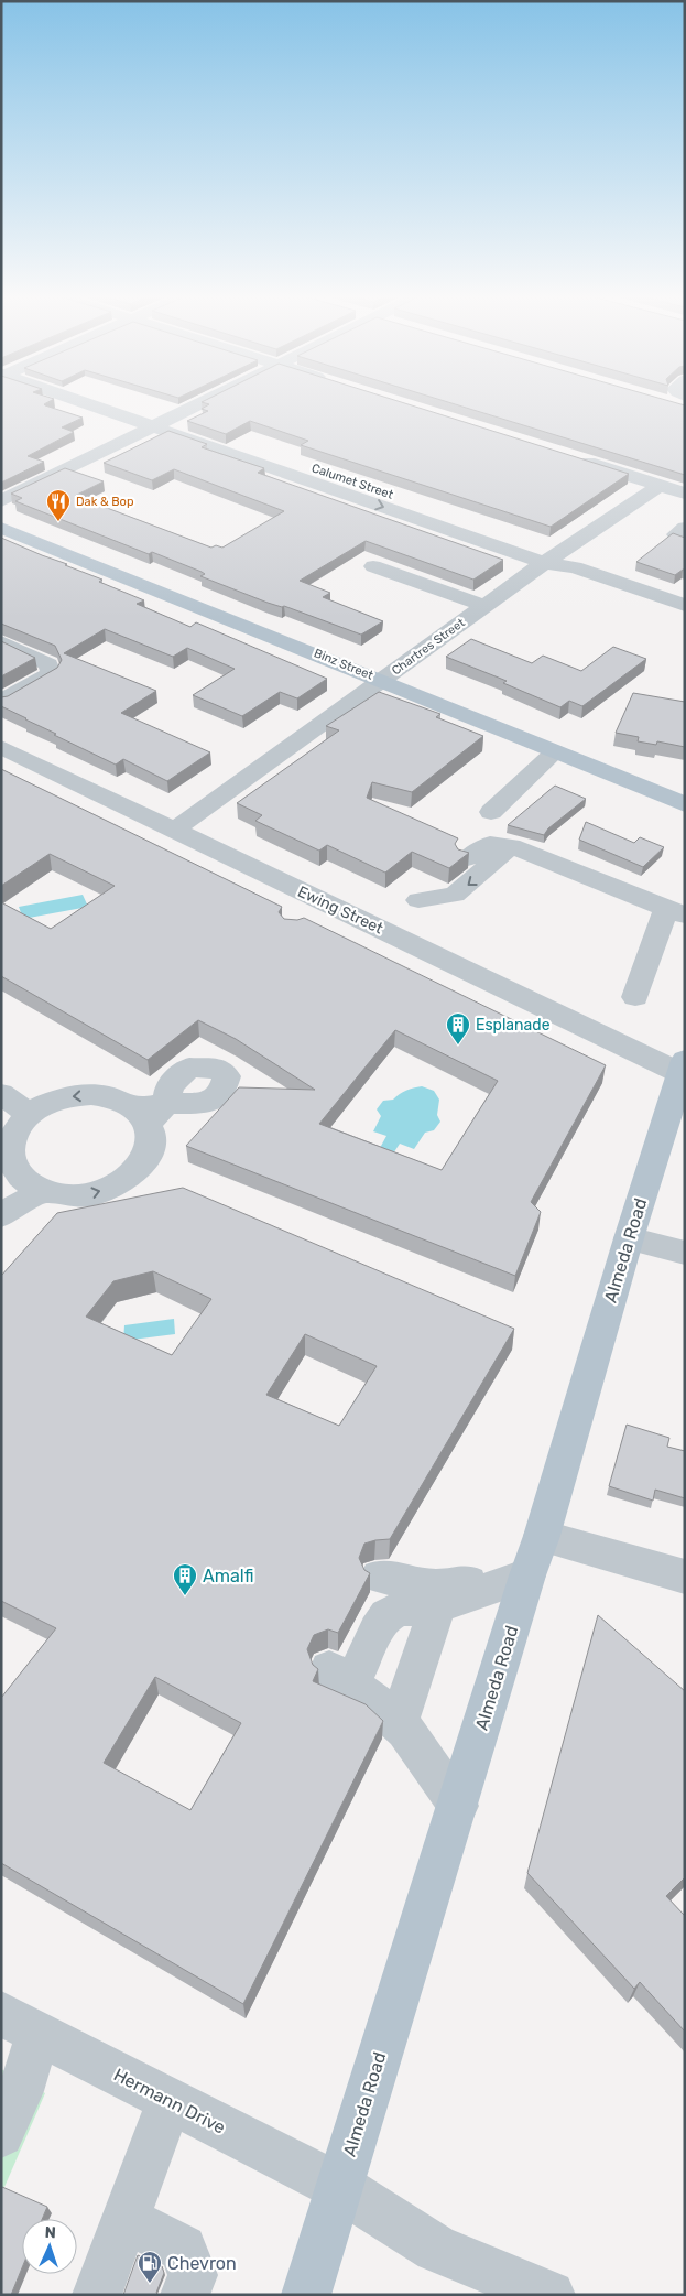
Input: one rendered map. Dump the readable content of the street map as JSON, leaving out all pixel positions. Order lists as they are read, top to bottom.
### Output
{
  "streets": {
    "main road": ["Binz Street", "Almeda Road"],
    "street": [
      "Calumet Street",
      "Chartres Street",
      "Ewing Street",
      "Hermann Drive"
    ]
  },
  "crossings": [
    ["Calumet Street", "Chartres Street"],
    ["Chartres Street", "Binz Street"],
    ["Chartres Street", "Ewing Street"],
    ["Ewing Street", "Almeda Road"],
    ["Almeda Road", "Hermann Drive"]
  ],
  "places": {
    "restaurant": ["Dak & Bop"],
    "building": ["Esplanade", "Amalfi"],
    "fuel station": ["Chevron"]
  },
  "north": "top"
}
